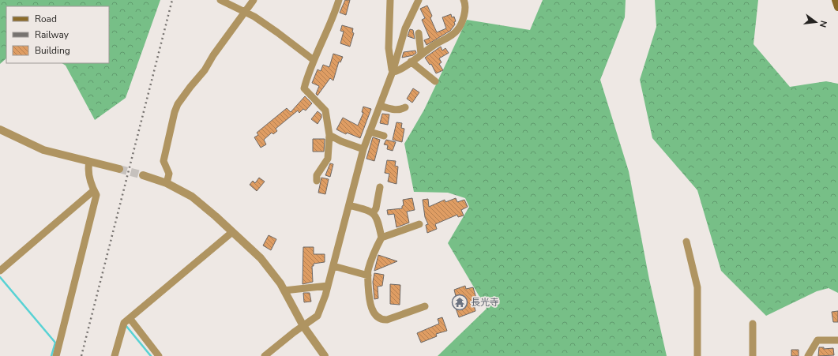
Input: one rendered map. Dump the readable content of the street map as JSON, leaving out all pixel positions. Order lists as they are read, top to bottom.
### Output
{
  "places": {
    "temple": ["長光寺"]
  },
  "legend": ["Road", "Railway", "Building"],
  "north": "right"
}
